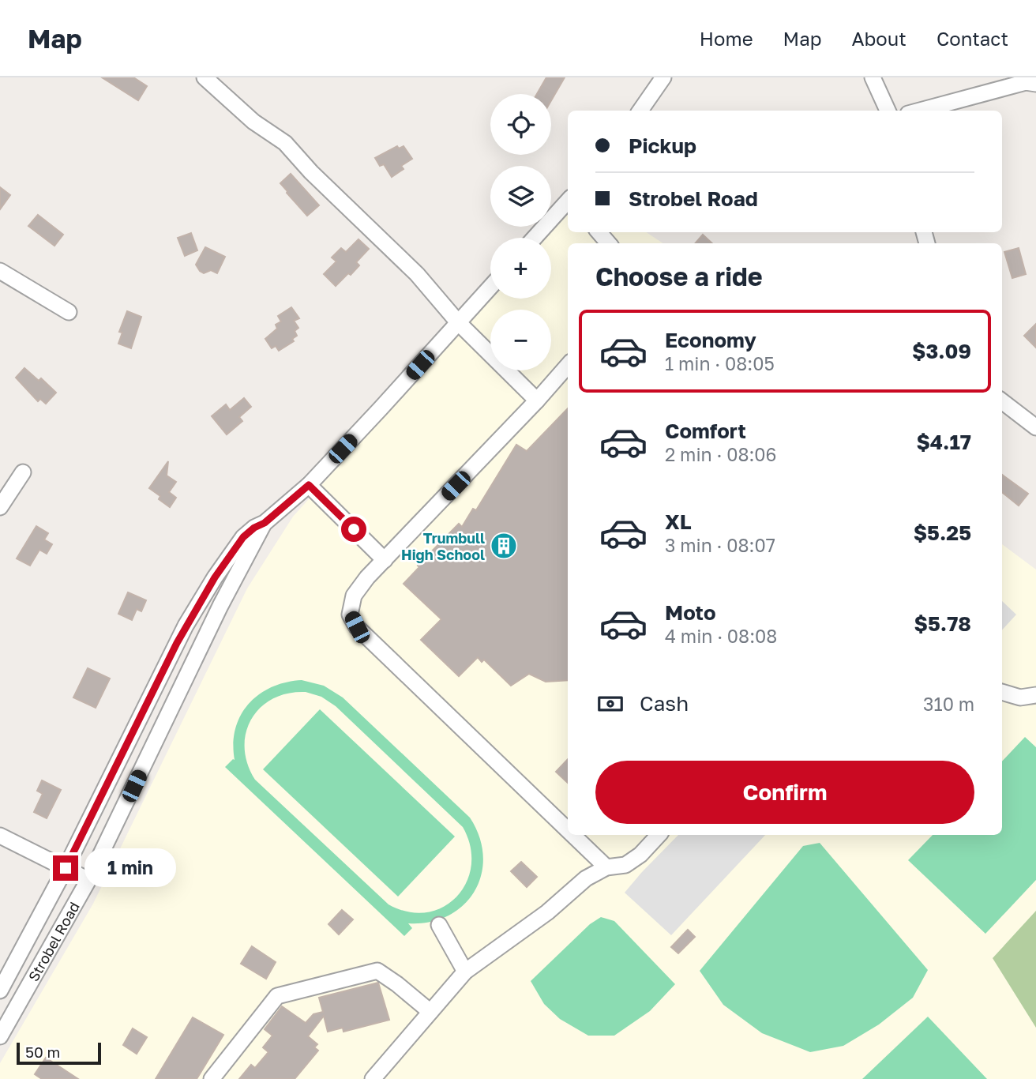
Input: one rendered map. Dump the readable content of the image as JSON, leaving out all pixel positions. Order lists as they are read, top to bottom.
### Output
{
  "streets": {
    "street": ["Strobel Road"]
  },
  "places": {
    "building": ["Trumbull High School"]
  },
  "scale_bar": "50 m",
  "page": {
    "header": "Map",
    "nav": [
      "Home",
      "Map",
      "About",
      "Contact"
    ],
    "map_buttons": ["+", "−"],
    "banner": ["Pickup", "Strobel Road"],
    "heading": "Choose a ride",
    "list": [
      {
        "name": "Economy",
        "note": "1 min · 08:05",
        "value": "$3.09"
      },
      {
        "name": "Comfort",
        "note": "2 min · 08:06",
        "value": "$4.17"
      },
      {
        "name": "XL",
        "note": "3 min · 08:07",
        "value": "$5.25"
      },
      {
        "name": "Moto",
        "note": "4 min · 08:08",
        "value": "$5.78"
      }
    ],
    "pay": ["Cash", "310 m"],
    "buttons": "Confirm",
    "bubble": "1 min",
    "scale": "50 m"
  }
}
